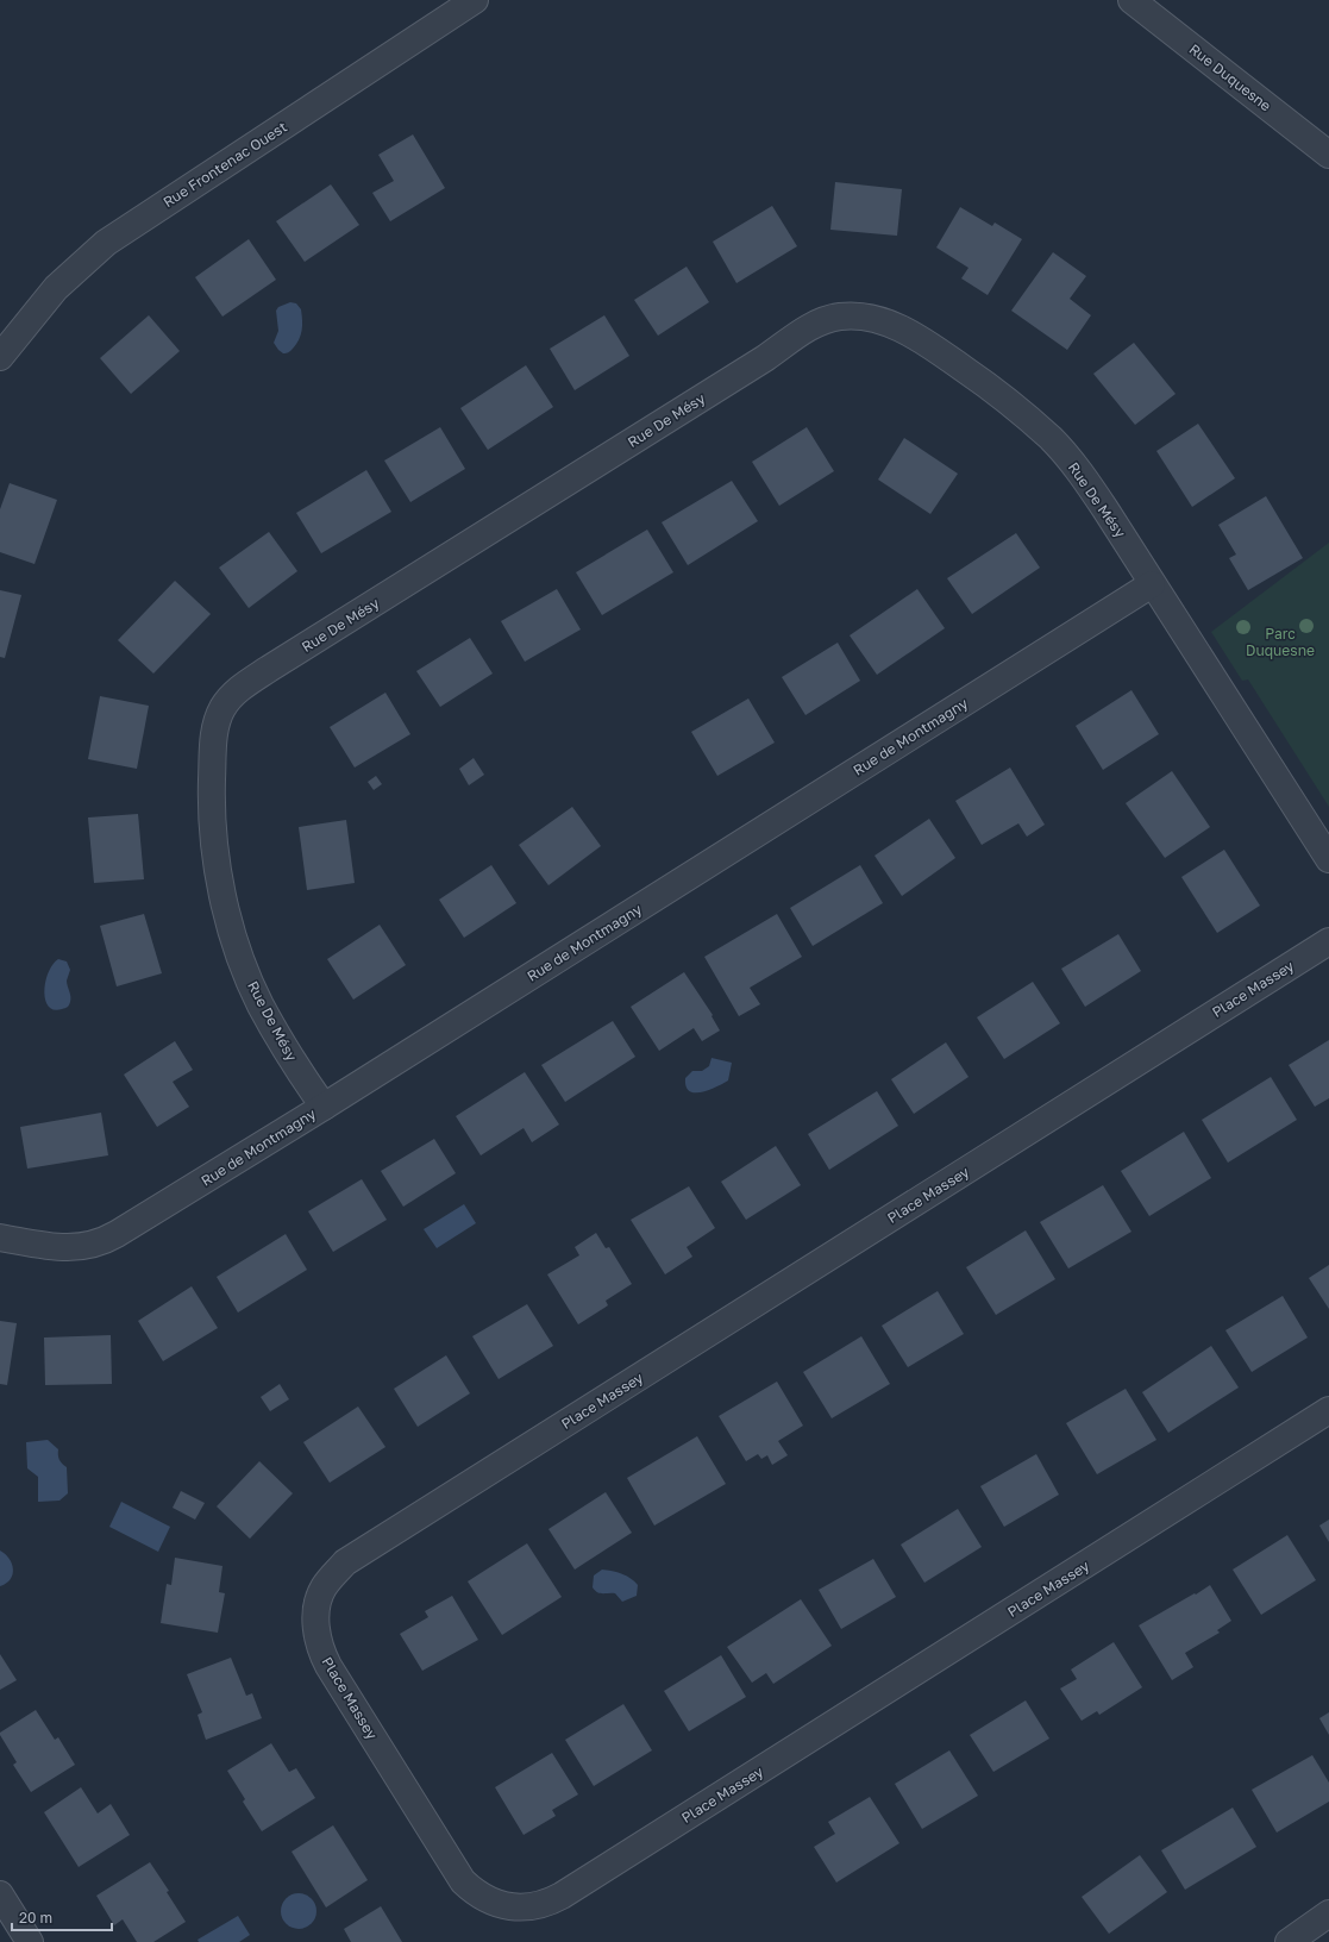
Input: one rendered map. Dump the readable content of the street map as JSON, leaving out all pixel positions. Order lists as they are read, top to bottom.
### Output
{
  "streets": {
    "street": [
      "Rue Duquesne",
      "Rue Frontenac Ouest",
      "Rue De Mésy",
      "Rue de Montmagny",
      "Place Massey"
    ]
  },
  "crossings": [
    ["Rue De Mésy", "Rue de Montmagny"]
  ],
  "parks": ["Parc Duquesne"],
  "scale_bar": "20 m"
}
